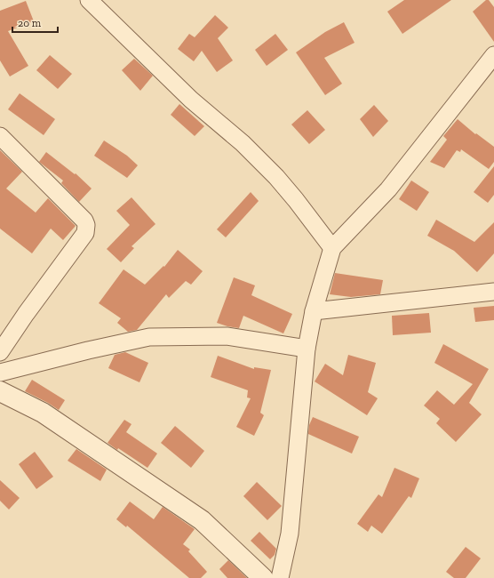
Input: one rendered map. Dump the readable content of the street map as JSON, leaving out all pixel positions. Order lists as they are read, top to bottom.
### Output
{
  "scale_bar": "20 m"
}
